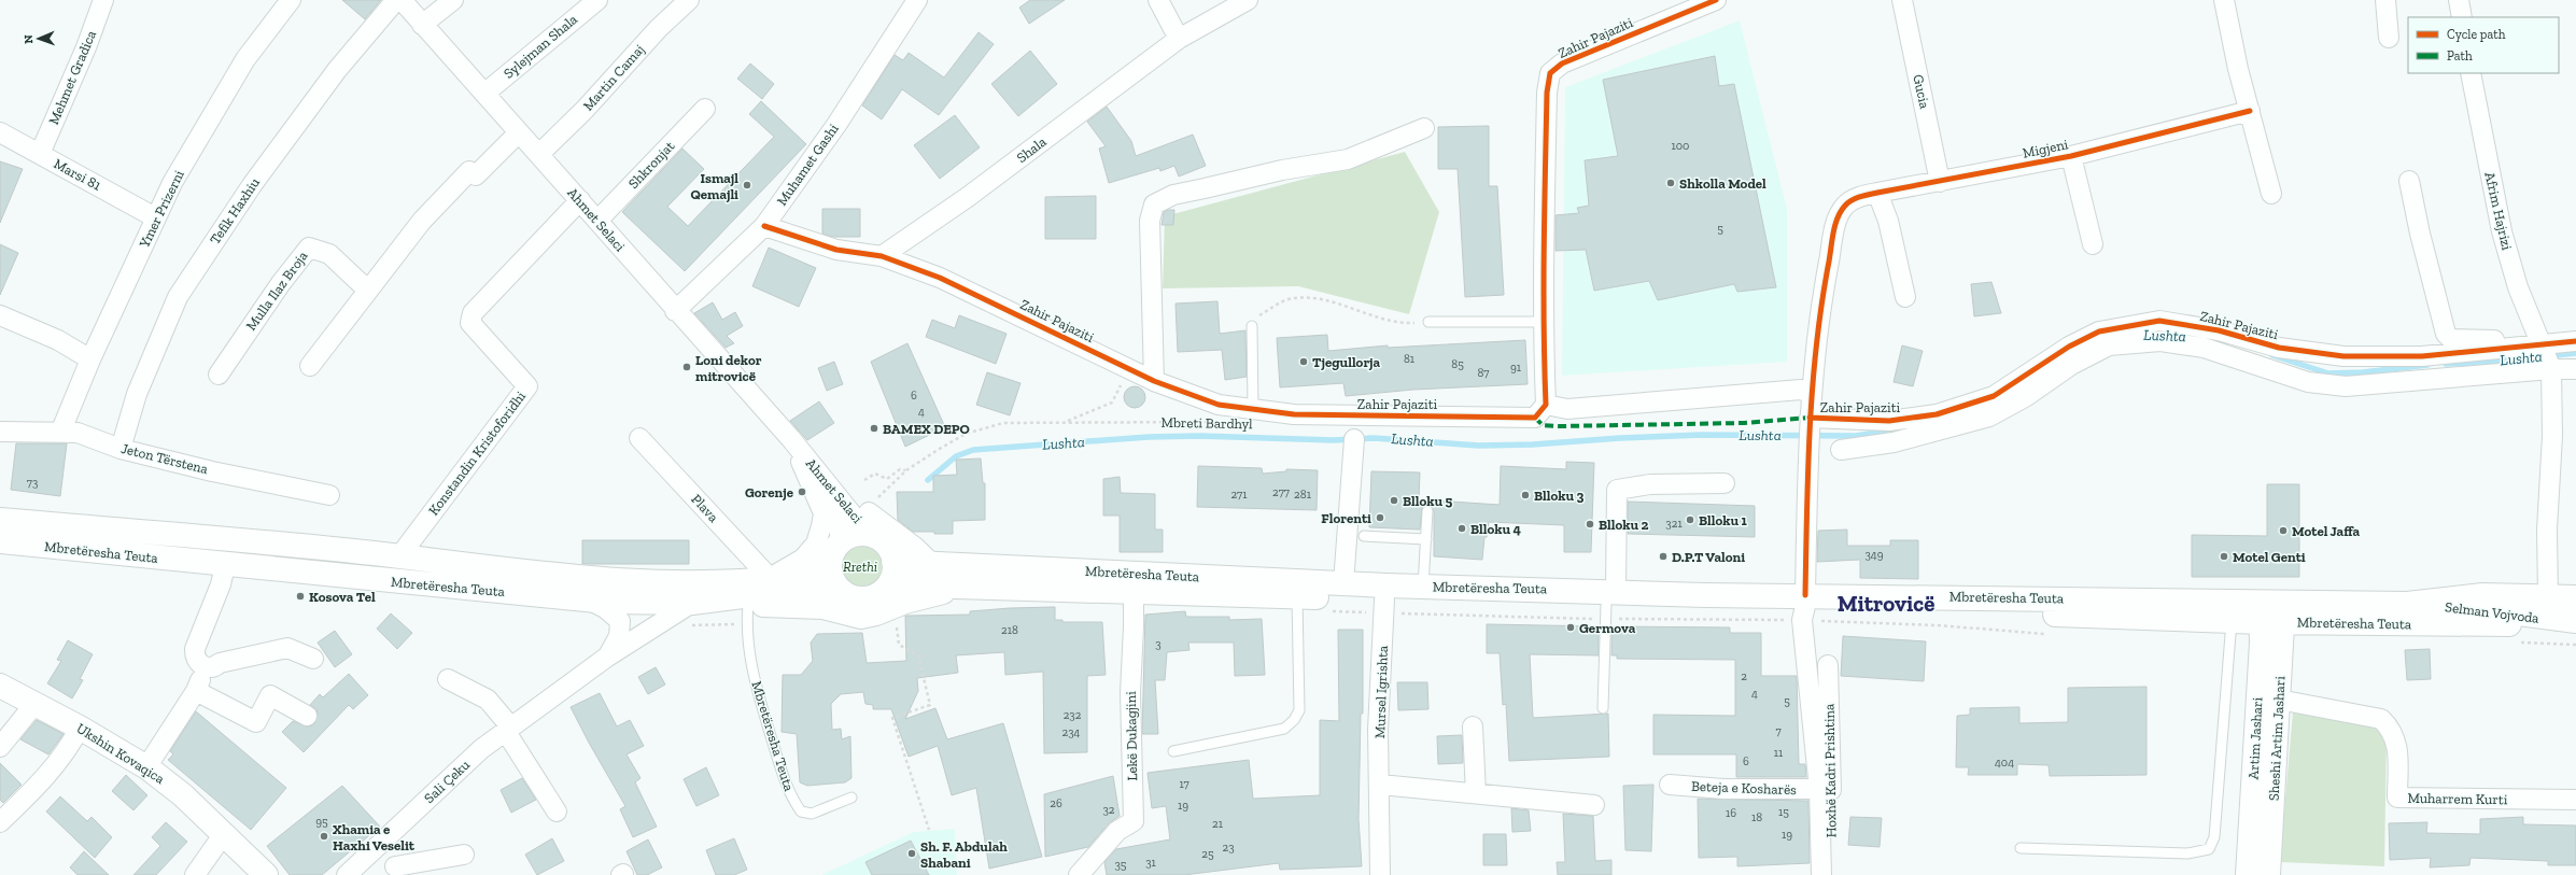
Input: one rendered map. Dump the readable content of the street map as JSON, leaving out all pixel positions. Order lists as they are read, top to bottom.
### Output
{
  "streets": {
    "main road": [
      "Mbretëresha Teuta",
      "Selman Vojvoda",
      "Artim Jashari",
      "Sheshi Artim Jashari",
      "Ukshin Kovaqica"
    ],
    "street": [
      "Zahir Pajaziti",
      "Sylejman Shala",
      "Mehmet Gradica",
      "Martin Camaj",
      "Gucia",
      "Migjeni",
      "Shala",
      "Shkronjat",
      "Muhamet Gashi",
      "Marsi 81",
      "Ymer Prizerni",
      "Tefik Haxhiu",
      "Afrim Hajrizi",
      "Ahmet Selaci",
      "Mulla Ilaz Broja",
      "Konstandin Kristoforidhi",
      "Jeton Tërstena",
      "Plava",
      "Mursel Igrishta",
      "Lekë Dukagjini",
      "Hoxhë Kadri Prishtina",
      "Sali Çeku",
      "Beteja e Kosharës",
      "Muharrem Kurti"
    ],
    "cycle path": ["Mbreti Bardhyl"]
  },
  "crossings": [
    ["Zahir Pajaziti", "Shala"],
    ["Zahir Pajaziti", "Muhamet Gashi"],
    ["Sylejman Shala", "Ahmet Selaci"],
    ["Mehmet Gradica", "Marsi 81"],
    ["Martin Camaj", "Ahmet Selaci"],
    ["Gucia", "Migjeni"],
    ["Shkronjat", "Ahmet Selaci"],
    ["Muhamet Gashi", "Ahmet Selaci"],
    ["Marsi 81", "Ymer Prizerni"],
    ["Ymer Prizerni", "Jeton Tërstena"],
    ["Tefik Haxhiu", "Jeton Tërstena"],
    ["Ahmet Selaci", "Konstandin Kristoforidhi"],
    ["Ahmet Selaci", "Mbretëresha Teuta"],
    ["Konstandin Kristoforidhi", "Mbretëresha Teuta"],
    ["Plava", "Mbretëresha Teuta"],
    ["Mbretëresha Teuta", "Selman Vojvoda"],
    ["Mbretëresha Teuta", "Mursel Igrishta"],
    ["Mbretëresha Teuta", "Lekë Dukagjini"],
    ["Mbretëresha Teuta", "Artim Jashari"],
    ["Mbretëresha Teuta", "Sheshi Artim Jashari"],
    ["Mbretëresha Teuta", "Sali Çeku"],
    ["Artim Jashari", "Sheshi Artim Jashari"],
    ["Sheshi Artim Jashari", "Muharrem Kurti"]
  ],
  "districts": ["Mitrovicë"],
  "water": ["Lushta"],
  "parks": ["Rrethi"],
  "places": [
    "Shkolla Model",
    "Ismajl Qemajli",
    "Tjegullorja",
    "Loni dekor mitrovicë",
    "BAMEX DEPO",
    "Gorenje",
    "Blloku 3",
    "Blloku 5",
    "Florenti",
    "Blloku 1",
    "Blloku 2",
    "Blloku 4",
    "Motel Jaffa",
    "D.P.T Valoni",
    "Motel Genti",
    "Kosova Tel",
    "Germova",
    "Xhamia e Haxhi Veselit",
    "Sh. F. Abdulah Shabani"
  ],
  "house_numbers": [
    "100",
    "5",
    "81",
    "85",
    "91",
    "87",
    "6",
    "4",
    "73",
    "277",
    "271",
    "281",
    "321",
    "349",
    "218",
    "3",
    "2",
    "4",
    "5",
    "232",
    "7",
    "234",
    "11",
    "6",
    "404",
    "17",
    "26",
    "19",
    "32",
    "15",
    "16",
    "18",
    "95",
    "21",
    "19",
    "23",
    "25",
    "31",
    "35"
  ],
  "legend": ["Cycle path", "Path"],
  "north": "left"
}
